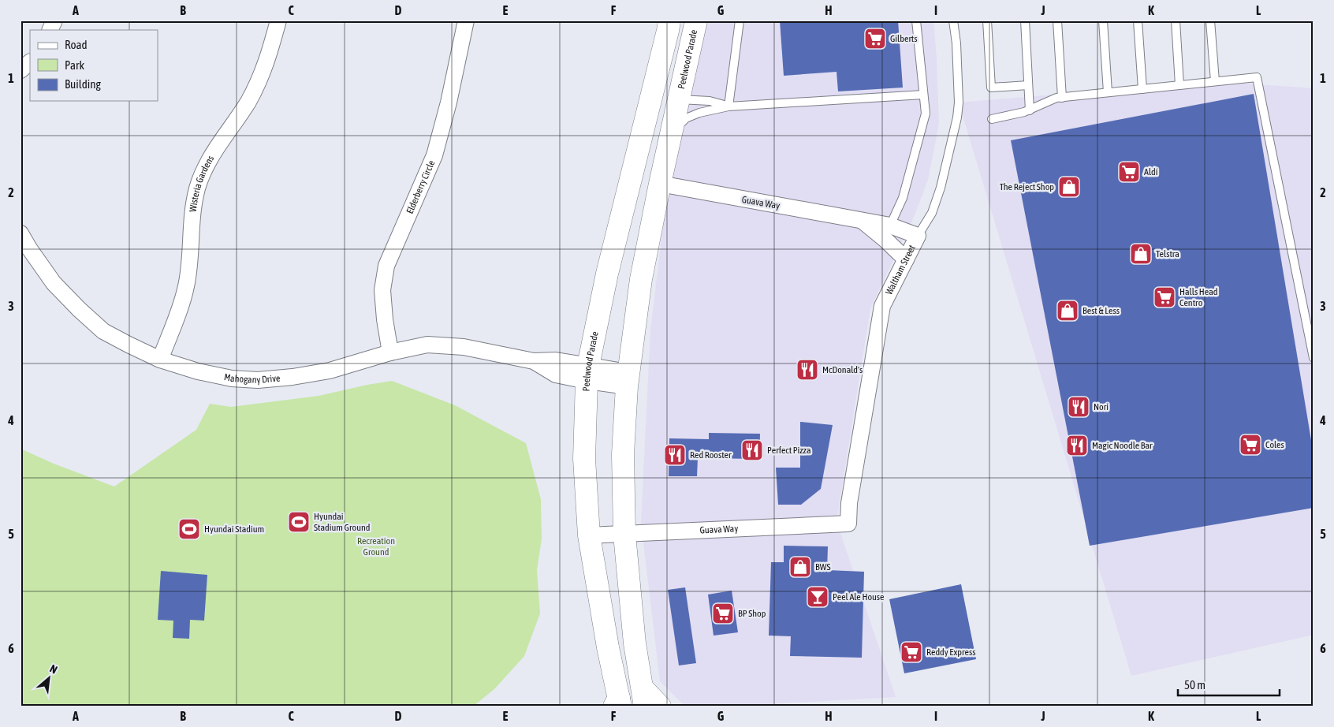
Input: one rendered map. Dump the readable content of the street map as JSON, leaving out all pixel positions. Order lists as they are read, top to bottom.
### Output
{
  "streets": {
    "main road": ["Peelwood Parade"],
    "street": [
      "Wisteria Gardens",
      "Elderberry Circle",
      "Guava Way",
      "Waltham Street",
      "Mahogany Drive"
    ]
  },
  "crossings": [
    ["Peelwood Parade", "Guava Way"],
    ["Peelwood Parade", "Mahogany Drive"],
    ["Wisteria Gardens", "Mahogany Drive"],
    ["Elderberry Circle", "Mahogany Drive"],
    ["Guava Way", "Waltham Street"]
  ],
  "parks": ["Recreation Ground"],
  "places": {
    "supermarket": [
      "Gilberts",
      "Aldi",
      "Halls Head Centro",
      "Coles",
      "BP Shop",
      "Reddy Express"
    ],
    "shop": [
      "The Reject Shop",
      "Telstra",
      "Best & Less",
      "BWS"
    ],
    "restaurant": [
      "McDonald's",
      "Nori",
      "Magic Noodle Bar",
      "Perfect Pizza",
      "Red Rooster"
    ],
    "sports": ["Hyundai Stadium Ground", "Hyundai Stadium"],
    "bar": ["Peel Ale House"]
  },
  "legend": ["Road", "Park", "Building"],
  "scale_bar": "50 m",
  "north": "top right",
  "grid": {
    "columns": [
      "A",
      "B",
      "C",
      "D",
      "E",
      "F",
      "G",
      "H",
      "I",
      "J",
      "K",
      "L"
    ],
    "rows": [
      "1",
      "2",
      "3",
      "4",
      "5",
      "6"
    ]
  }
}
